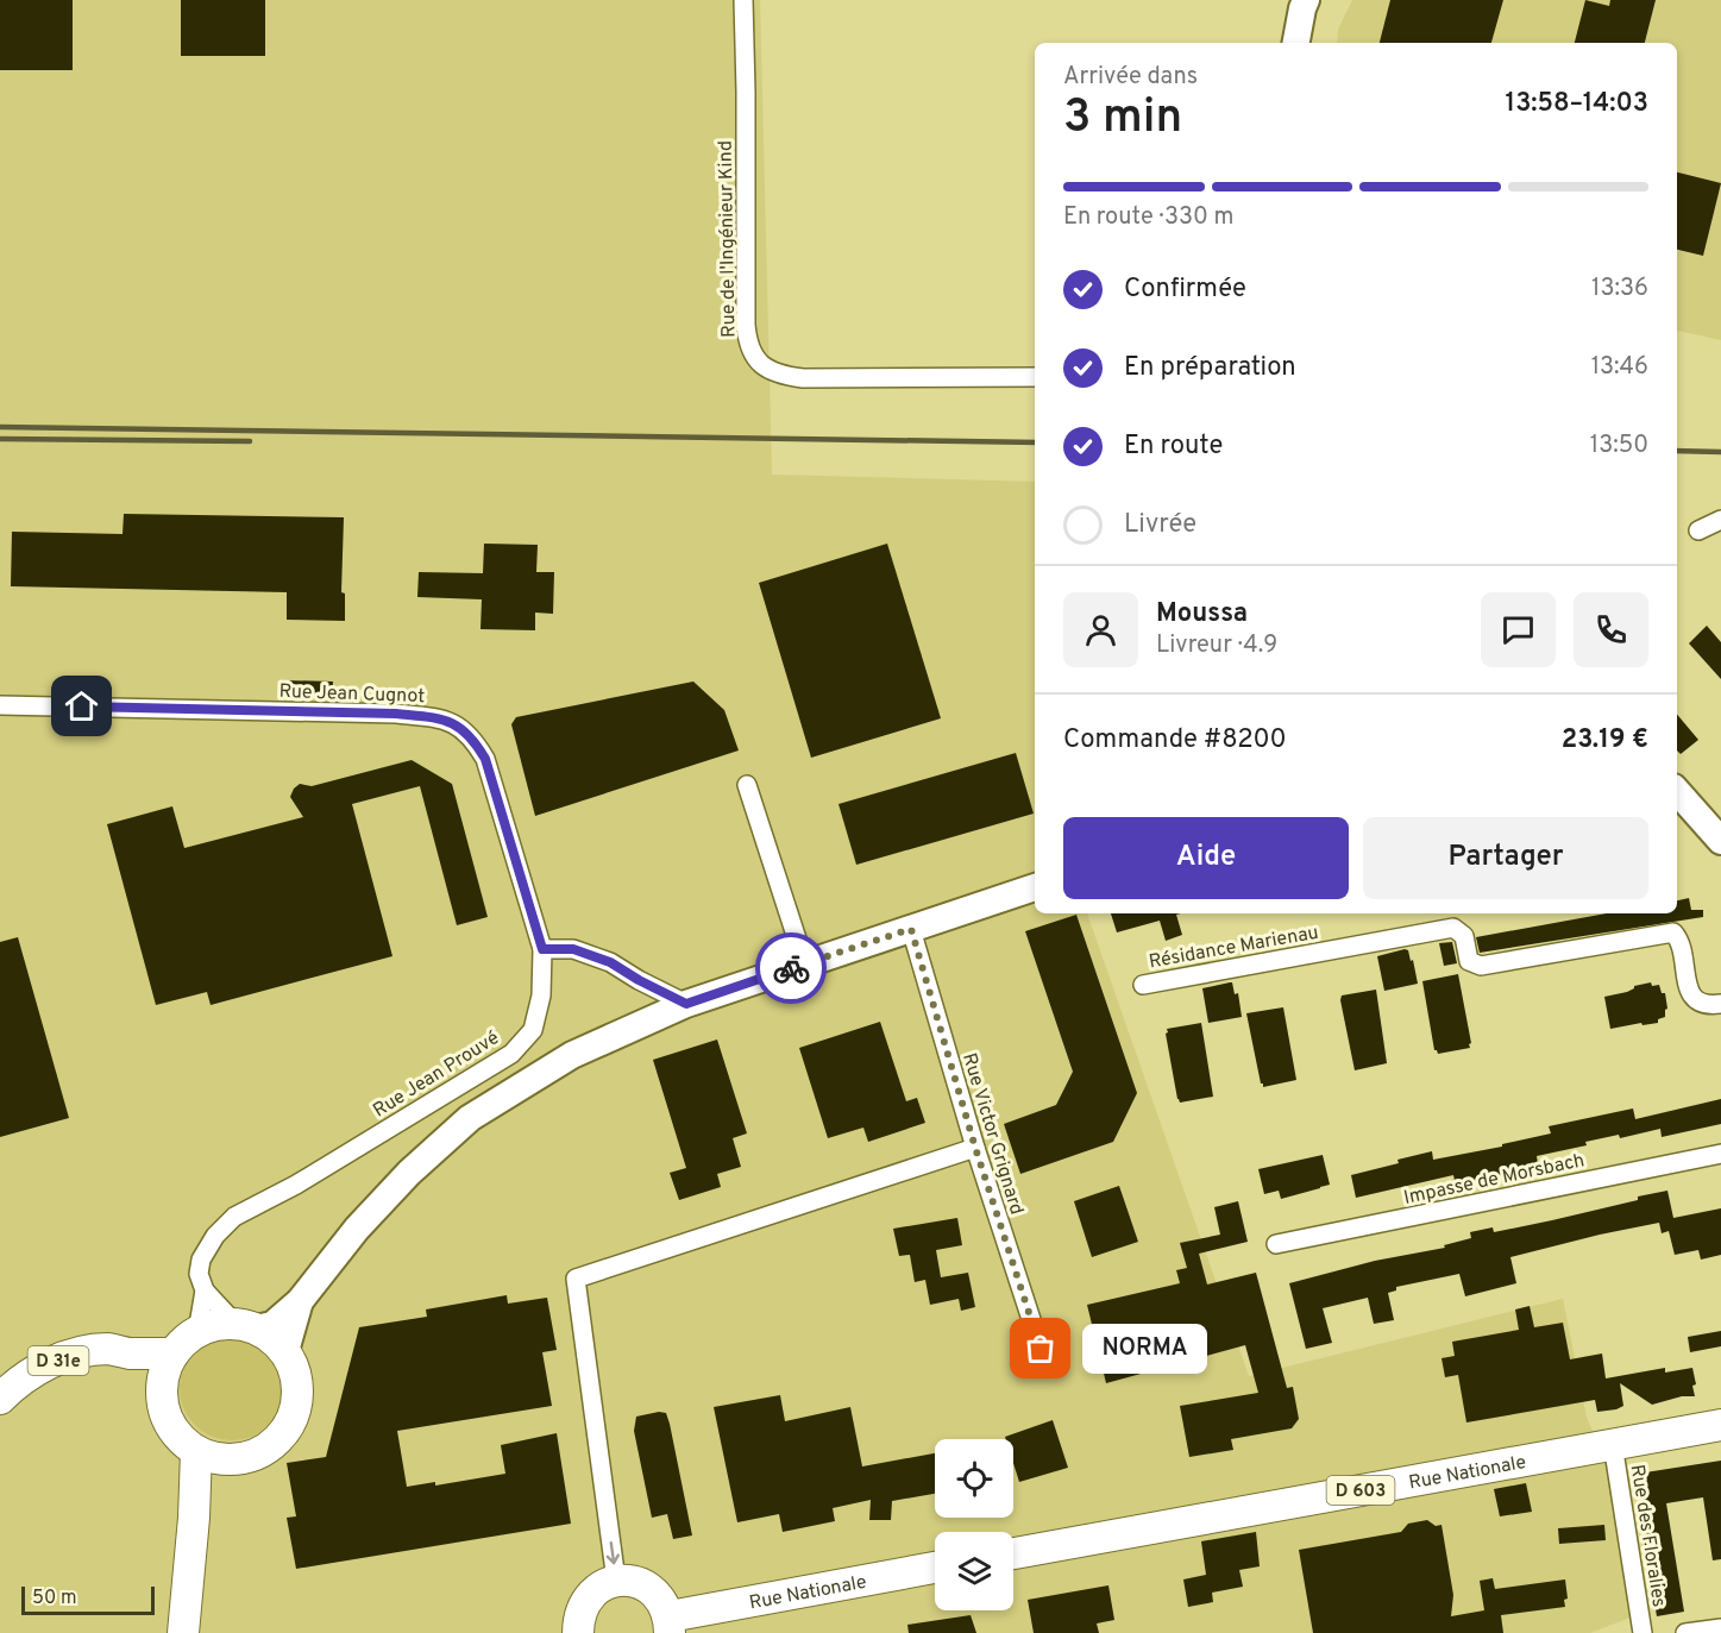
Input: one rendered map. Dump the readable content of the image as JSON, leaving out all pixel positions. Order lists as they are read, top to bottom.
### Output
{
  "streets": {
    "main road": ["D 31e", "Rue Nationale", "D 603"],
    "street": [
      "Rue de l'Ingénieur Kind",
      "Rue Jean Cugnot",
      "Résidance Marienau",
      "Rue Jean Prouvé",
      "Rue Victor Grignard",
      "Impasse de Morsbach",
      "Rue des Floralies"
    ]
  },
  "crossings": [
    ["Rue Jean Cugnot", "Rue Jean Prouvé"],
    ["Rue Nationale", "Rue des Floralies"]
  ],
  "places": ["NORMA"],
  "scale_bar": "50 m",
  "page": {
    "heading": ["3 min", "Arrivée dans", "13:58–14:03"],
    "panel": [
      "Moussa",
      "Livreur · 4.9",
      "Commande #8200",
      "23.19 €"
    ],
    "bar": "En route · 330 m",
    "list": [
      ["Confirmée", "13:36"],
      ["En préparation", "13:46"],
      ["En route", "13:50"],
      "Livrée"
    ],
    "buttons": ["Aide", "Partager"],
    "bubble": "NORMA",
    "scale": "50 m"
  }
}
